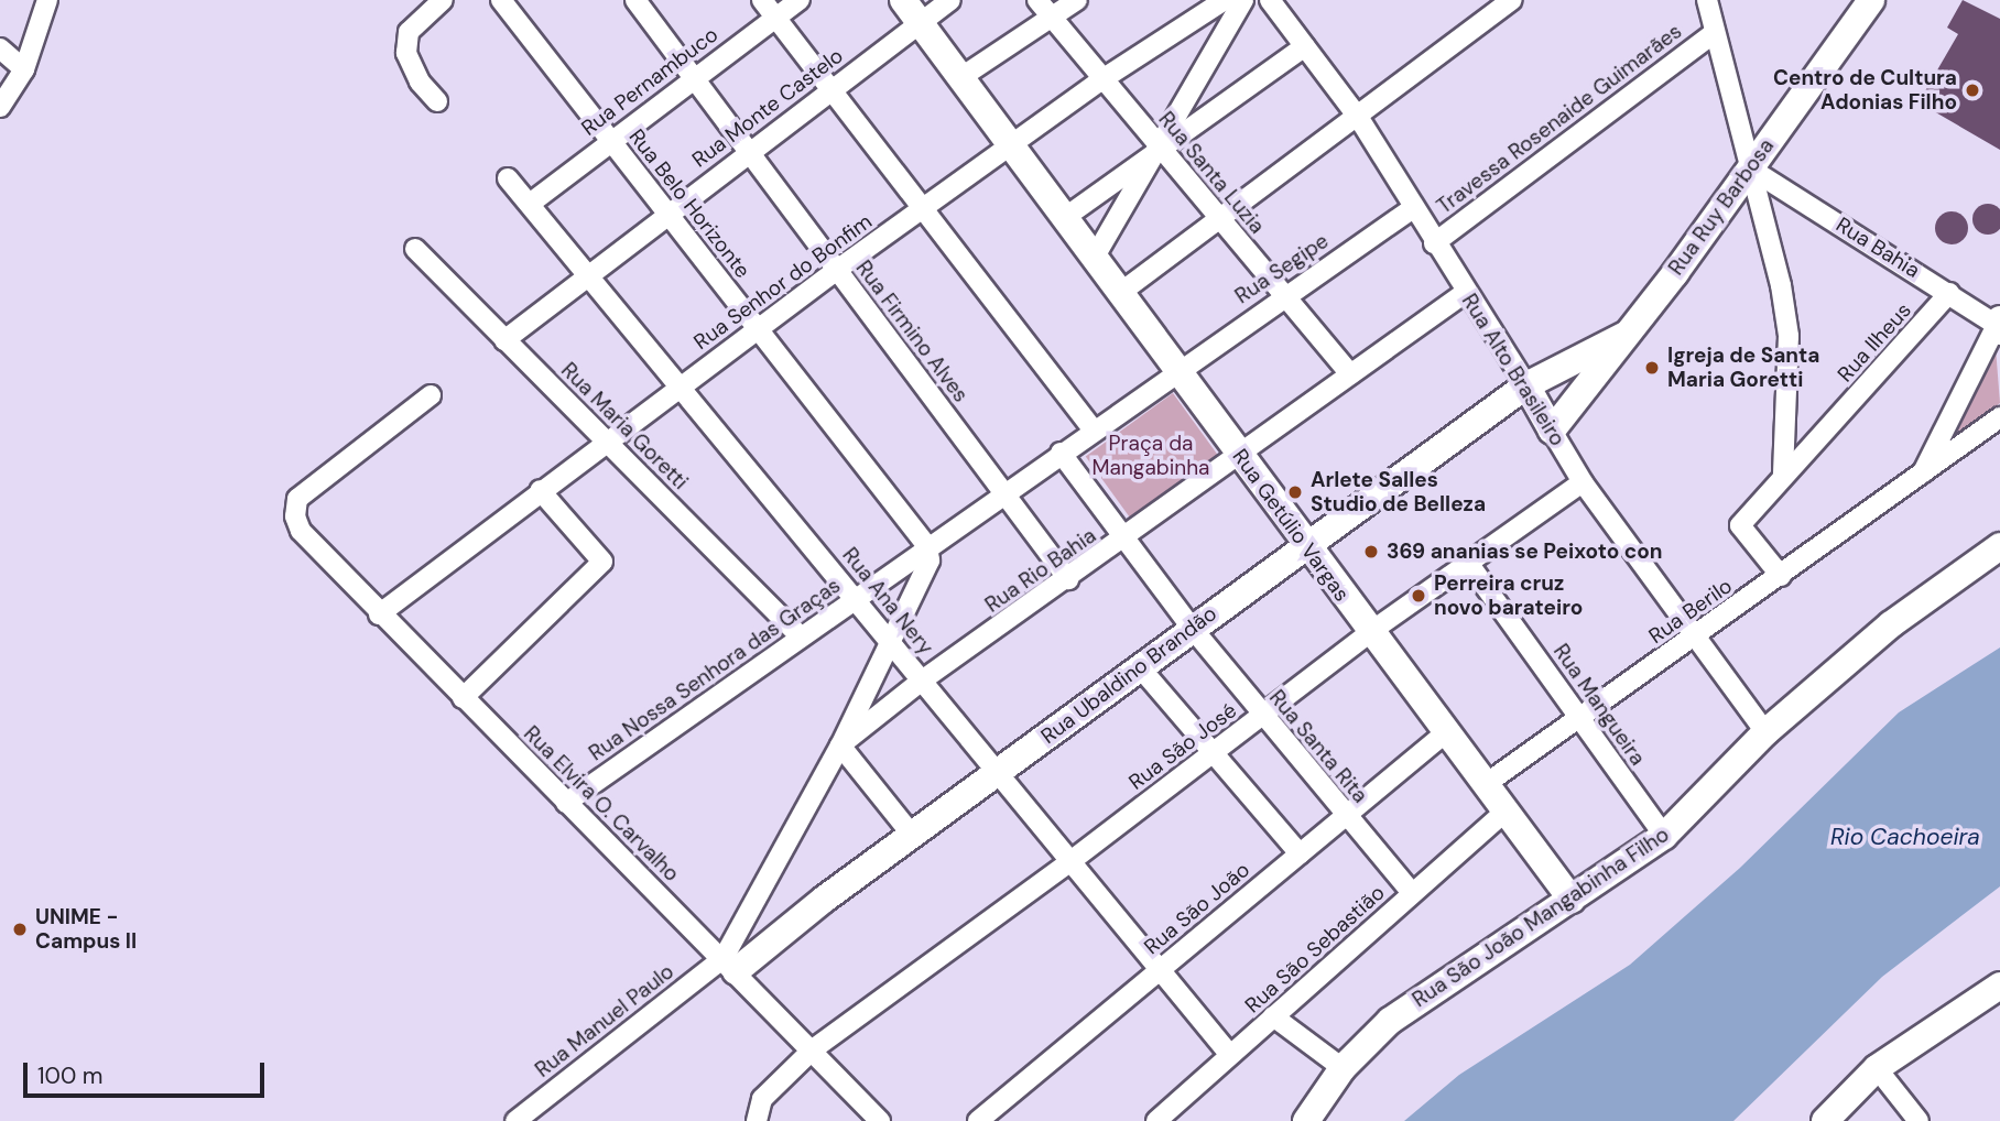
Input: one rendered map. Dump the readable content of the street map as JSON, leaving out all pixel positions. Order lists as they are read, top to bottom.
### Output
{
  "streets": {
    "street": [
      "Rua Pernambuco",
      "Rua Monte Castelo",
      "Travessa Rosenaide Guimarães",
      "Rua Santa Luzia",
      "Rua Belo Horizonte",
      "Rua Ruy Barbosa",
      "Rua Bahia",
      "Rua Segipe",
      "Rua Senhor do Bonfim",
      "Rua Firmino Alves",
      "Rua Ilheus",
      "Rua Alto Brasileiro",
      "Rua Maria Goretti",
      "Rua Getúlio Vargas",
      "Rua Rio Bahia",
      "Rua Ana Nery",
      "Rua Berilo",
      "Rua Nossa Senhora das Graças",
      "Rua Ubaldino Brandão",
      "Rua Mangueira",
      "Rua São José",
      "Rua Santa Rita",
      "Rua Elvira O. Carvalho",
      "Rua São João",
      "Rua São João Mangabinha Filho",
      "Rua São Sebastião",
      "Rua Manuel Paulo"
    ]
  },
  "crossings": [
    ["Rua Pernambuco", "Rua Belo Horizonte"],
    ["Rua Pernambuco", "Rua Firmino Alves"],
    ["Rua Pernambuco", "Rua Ana Nery"],
    ["Rua Monte Castelo", "Rua Belo Horizonte"],
    ["Rua Monte Castelo", "Rua Firmino Alves"],
    ["Rua Monte Castelo", "Rua Maria Goretti"],
    ["Rua Monte Castelo", "Rua Getúlio Vargas"],
    ["Rua Monte Castelo", "Rua Ana Nery"],
    ["Travessa Rosenaide Guimarães", "Rua Alto Brasileiro"],
    ["Rua Santa Luzia", "Rua Segipe"],
    ["Rua Santa Luzia", "Rua Senhor do Bonfim"],
    ["Rua Santa Luzia", "Rua Rio Bahia"],
    ["Rua Belo Horizonte", "Rua Senhor do Bonfim"],
    ["Rua Belo Horizonte", "Rua Nossa Senhora das Graças"],
    ["Rua Ruy Barbosa", "Rua Bahia"],
    ["Rua Ruy Barbosa", "Rua Alto Brasileiro"],
    ["Rua Ruy Barbosa", "Rua Ubaldino Brandão"],
    ["Rua Bahia", "Rua Ilheus"],
    ["Rua Bahia", "Rua Berilo"],
    ["Rua Segipe", "Rua Alto Brasileiro"],
    ["Rua Segipe", "Rua Getúlio Vargas"],
    ["Rua Segipe", "Rua Nossa Senhora das Graças"],
    ["Rua Senhor do Bonfim", "Rua Firmino Alves"],
    ["Rua Senhor do Bonfim", "Rua Maria Goretti"],
    ["Rua Senhor do Bonfim", "Rua Getúlio Vargas"],
    ["Rua Senhor do Bonfim", "Rua Ana Nery"],
    ["Rua Senhor do Bonfim", "Rua Elvira O. Carvalho"],
    ["Rua Firmino Alves", "Rua Rio Bahia"],
    ["Rua Firmino Alves", "Rua Nossa Senhora das Graças"],
    ["Rua Ilheus", "Rua Berilo"],
    ["Rua Alto Brasileiro", "Rua Rio Bahia"],
    ["Rua Alto Brasileiro", "Rua Berilo"],
    ["Rua Alto Brasileiro", "Rua Ubaldino Brandão"],
    ["Rua Alto Brasileiro", "Rua São José"],
    ["Rua Alto Brasileiro", "Rua São João Mangabinha Filho"],
    ["Rua Maria Goretti", "Rua Nossa Senhora das Graças"],
    ["Rua Getúlio Vargas", "Rua Rio Bahia"],
    ["Rua Getúlio Vargas", "Rua Berilo"],
    ["Rua Getúlio Vargas", "Rua Nossa Senhora das Graças"],
    ["Rua Getúlio Vargas", "Rua Ubaldino Brandão"],
    ["Rua Getúlio Vargas", "Rua São José"],
    ["Rua Getúlio Vargas", "Rua São João"],
    ["Rua Getúlio Vargas", "Rua São João Mangabinha Filho"],
    ["Rua Getúlio Vargas", "Rua São Sebastião"],
    ["Rua Rio Bahia", "Rua Ana Nery"],
    ["Rua Rio Bahia", "Rua Ubaldino Brandão"],
    ["Rua Rio Bahia", "Rua Santa Rita"],
    ["Rua Rio Bahia", "Rua Elvira O. Carvalho"],
    ["Rua Rio Bahia", "Rua Manuel Paulo"],
    ["Rua Ana Nery", "Rua Nossa Senhora das Graças"],
    ["Rua Ana Nery", "Rua Ubaldino Brandão"],
    ["Rua Ana Nery", "Rua São José"],
    ["Rua Ana Nery", "Rua São João"],
    ["Rua Ana Nery", "Rua São Sebastião"],
    ["Rua Berilo", "Rua Mangueira"],
    ["Rua Nossa Senhora das Graças", "Rua Santa Rita"],
    ["Rua Nossa Senhora das Graças", "Rua Elvira O. Carvalho"],
    ["Rua Ubaldino Brandão", "Rua Santa Rita"],
    ["Rua Ubaldino Brandão", "Rua Elvira O. Carvalho"],
    ["Rua Ubaldino Brandão", "Rua Manuel Paulo"],
    ["Rua Mangueira", "Rua São José"],
    ["Rua Mangueira", "Rua São João Mangabinha Filho"],
    ["Rua São José", "Rua Santa Rita"],
    ["Rua São José", "Rua Elvira O. Carvalho"],
    ["Rua Santa Rita", "Rua São João"],
    ["Rua Santa Rita", "Rua São Sebastião"],
    ["Rua Elvira O. Carvalho", "Rua Manuel Paulo"]
  ],
  "water": ["Rio Cachoeira"],
  "parks": ["Praça da Mangabinha"],
  "places": [
    "Centro de Cultura Adonias Filho",
    "Igreja de Santa Maria Goretti",
    "Arlete Salles Studio de Belleza",
    "369 ananias se Peixoto con",
    "Perreira cruz novo barateiro",
    "UNIME - Campus II"
  ],
  "scale_bar": "100 m"
}
